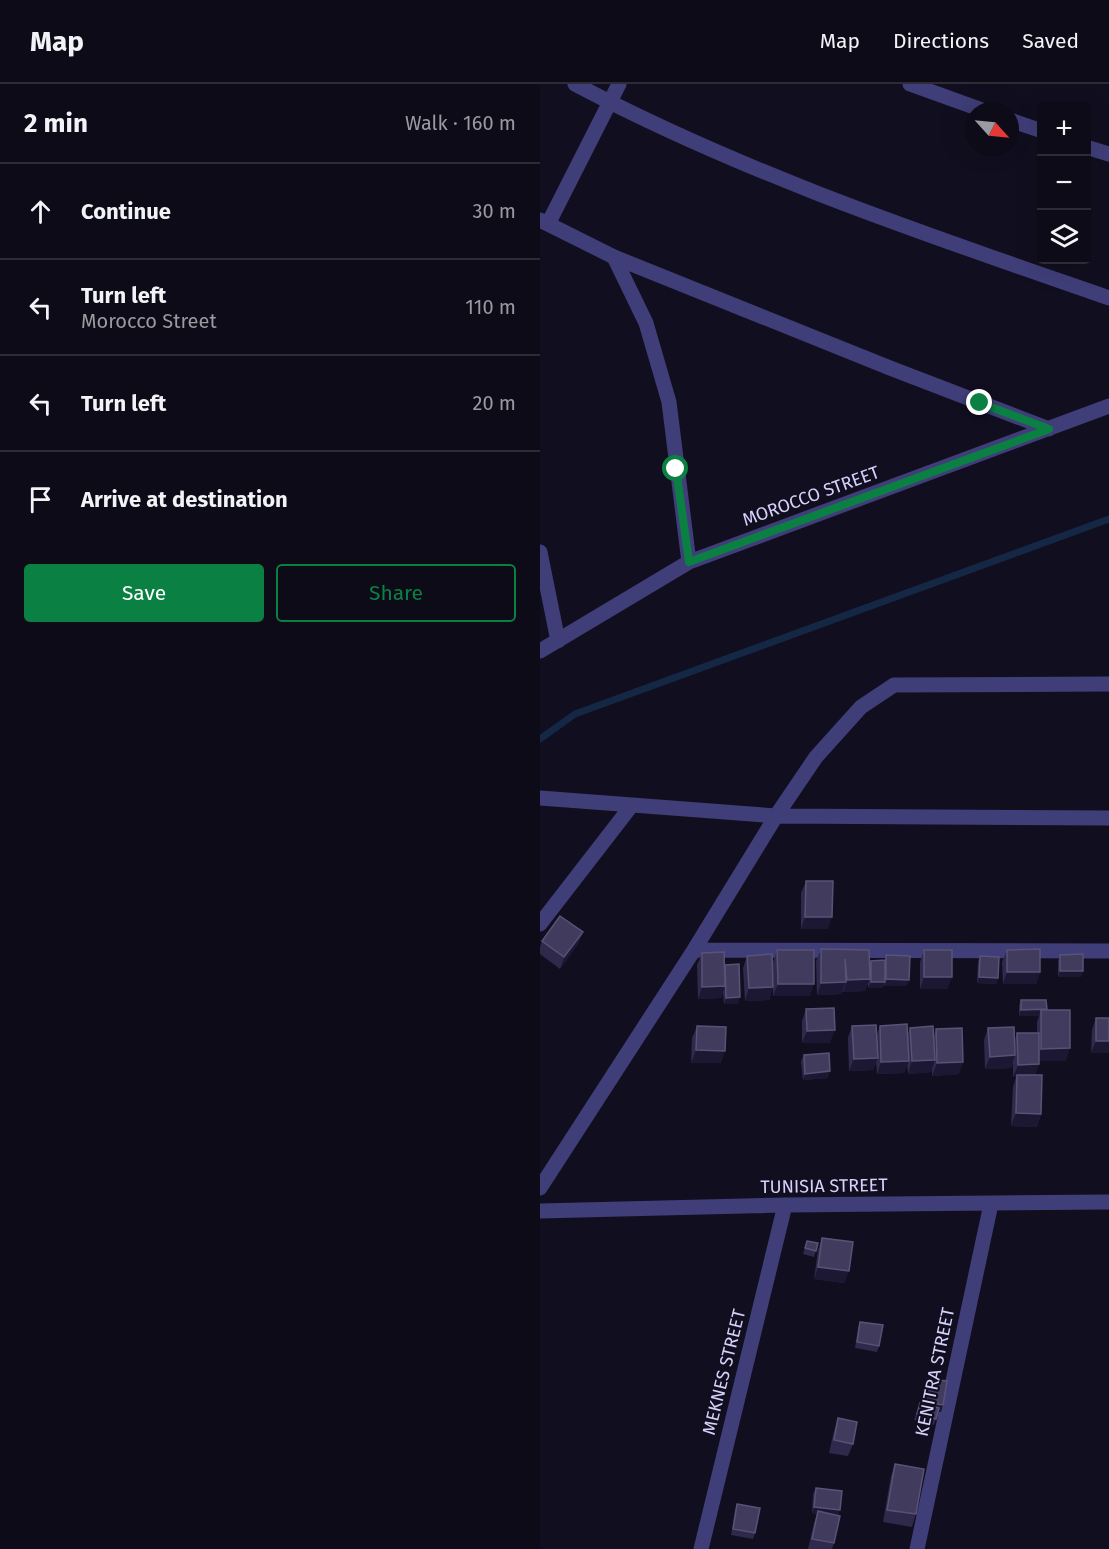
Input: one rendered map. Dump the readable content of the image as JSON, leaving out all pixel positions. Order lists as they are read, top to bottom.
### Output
{
  "streets": {
    "street": [
      "MOROCCO STREET",
      "TUNISIA STREET",
      "MEKNES STREET",
      "KENITRA STREET"
    ]
  },
  "crossings": [
    ["TUNISIA STREET", "MEKNES STREET"],
    ["TUNISIA STREET", "KENITRA STREET"]
  ],
  "north": "bottom right",
  "page": {
    "header": "Map",
    "nav": ["Map", "Directions", "Saved"],
    "heading": ["2 min", "Walk · 160 m"],
    "map_buttons": ["+", "−"],
    "list": [
      ["Continue", "30 m"],
      ["Turn left", "Morocco Street", "110 m"],
      ["Turn left", "20 m"],
      "Arrive at destination"
    ],
    "buttons": ["Save", "Share"]
  }
}
